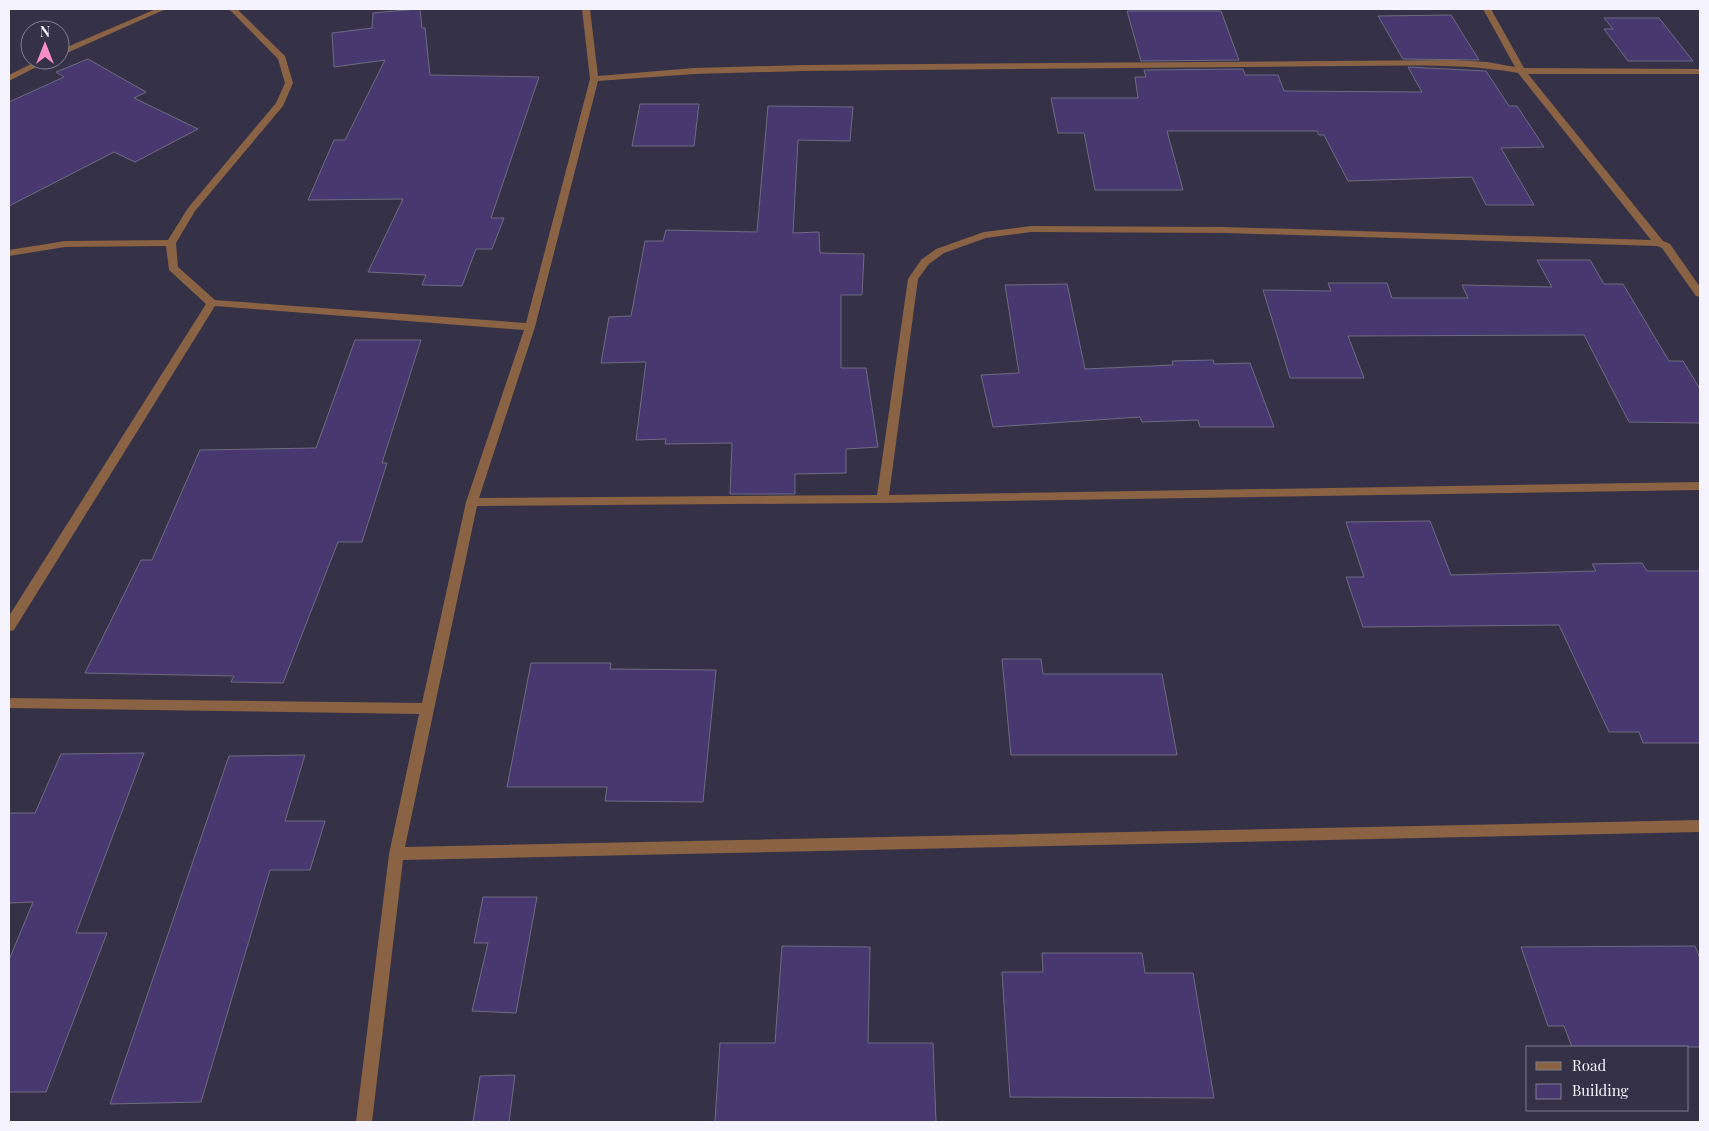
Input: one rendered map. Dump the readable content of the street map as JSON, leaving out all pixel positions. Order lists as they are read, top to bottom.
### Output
{
  "legend": ["Road", "Building"],
  "north": "top"
}
